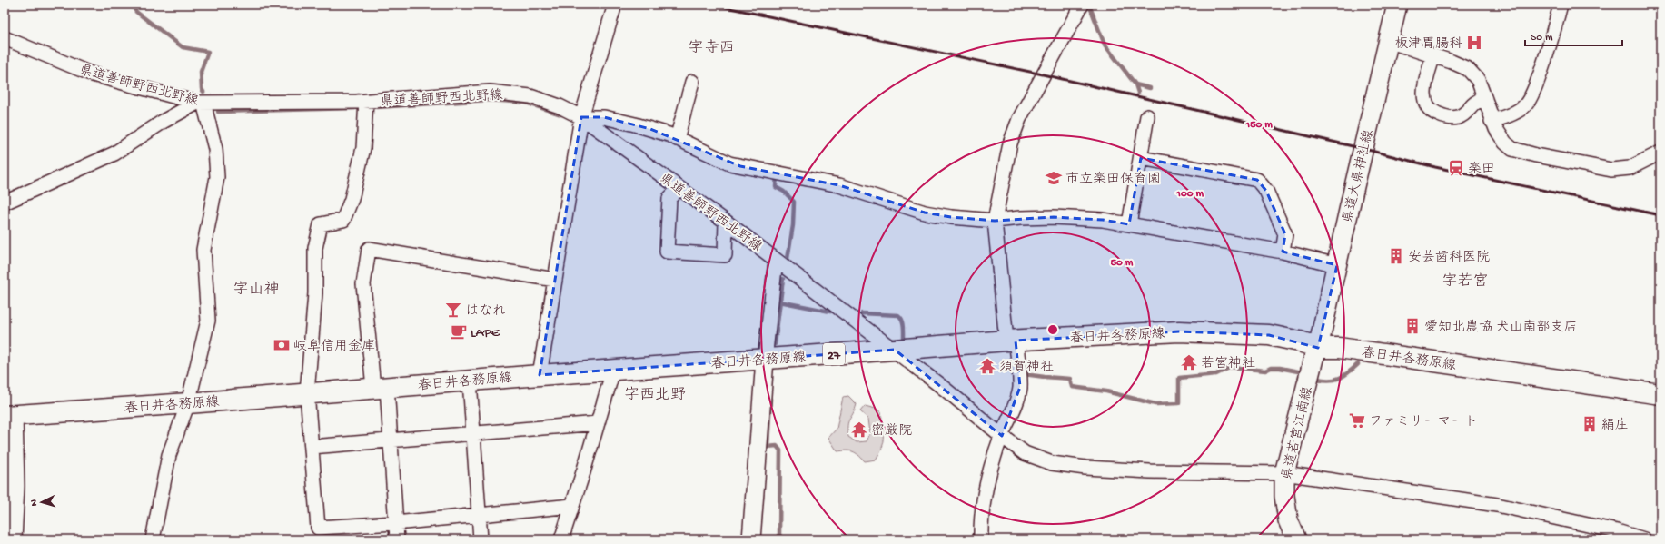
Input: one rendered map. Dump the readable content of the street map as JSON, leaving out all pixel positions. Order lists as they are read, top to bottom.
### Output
{
  "streets": {
    "main road": [
      "県道大県神社線",
      "春日井各務原線",
      "27",
      "県道若宮江南線"
    ],
    "street": ["県道善師野西北野線"]
  },
  "crossings": [
    ["県道善師野西北野線", "春日井各務原線"],
    ["県道善師野西北野線", "県道若宮江南線"],
    ["県道大県神社線", "春日井各務原線"],
    ["県道大県神社線", "県道若宮江南線"],
    ["春日井各務原線", "県道若宮江南線"]
  ],
  "districts": [
    "字寺西",
    "字若宮",
    "字山神",
    "字西北野"
  ],
  "places": {
    "hospital": ["板津胃腸科"],
    "station": ["楽田"],
    "school or university": ["市立楽田保育園"],
    "building": ["安芸歯科医院", "愛知北農協 犬山南部支店", "絹庄"],
    "bar": ["はなれ"],
    "cafe": ["LAPE"],
    "bank": ["岐阜信用金庫"],
    "temple": ["若宮神社", "須賀神社", "密厳院"],
    "supermarket": ["ファミリーマート"]
  },
  "scale_bar": "50 m",
  "north": "left",
  "rings": ["150 m", "100 m", "50 m"]
}
